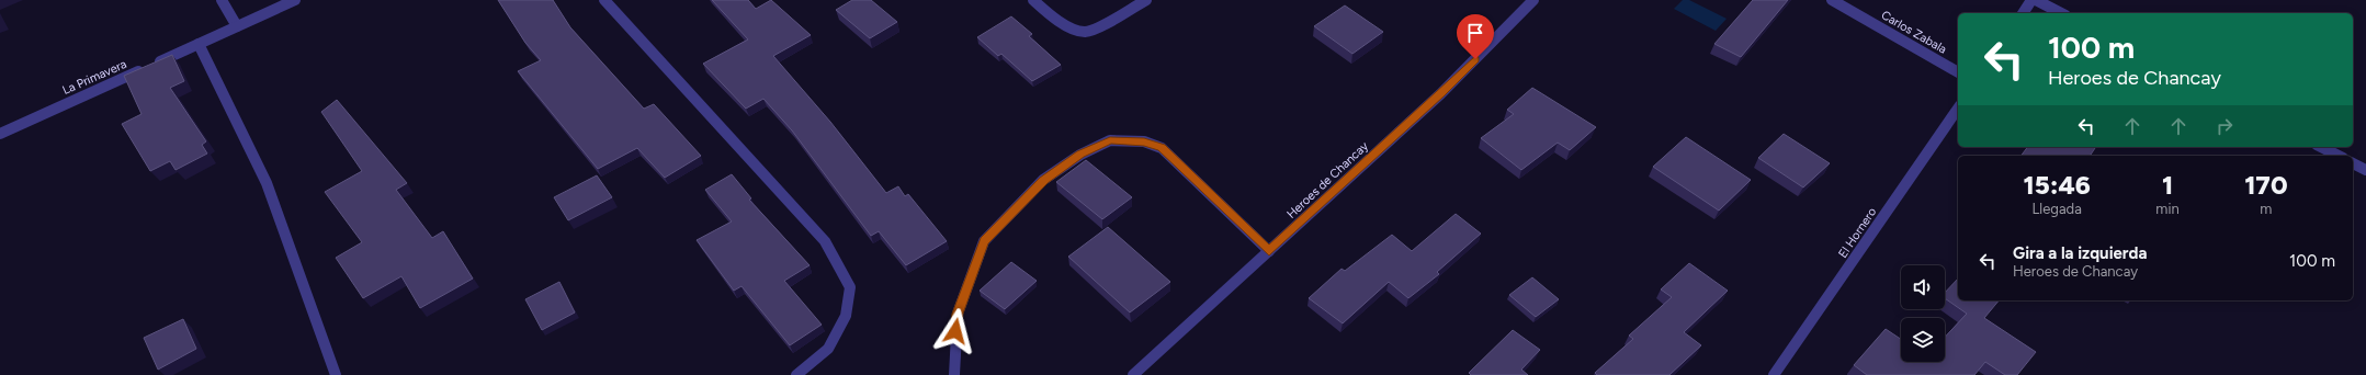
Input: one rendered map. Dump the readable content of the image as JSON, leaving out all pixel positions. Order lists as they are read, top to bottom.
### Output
{
  "streets": {
    "street": [
      "Carlos Zabala",
      "La Primavera",
      "Heroes de Chancay",
      "El Hornero"
    ]
  },
  "page": {
    "turn": ["100 m", "Heroes de Chancay"],
    "eta": [
      "15:46",
      "Llegada",
      "1",
      "min",
      "170",
      "m"
    ],
    "list": [
      {
        "name": "Gira a la izquierda",
        "note": "Heroes de Chancay",
        "value": "100 m"
      }
    ]
  }
}
